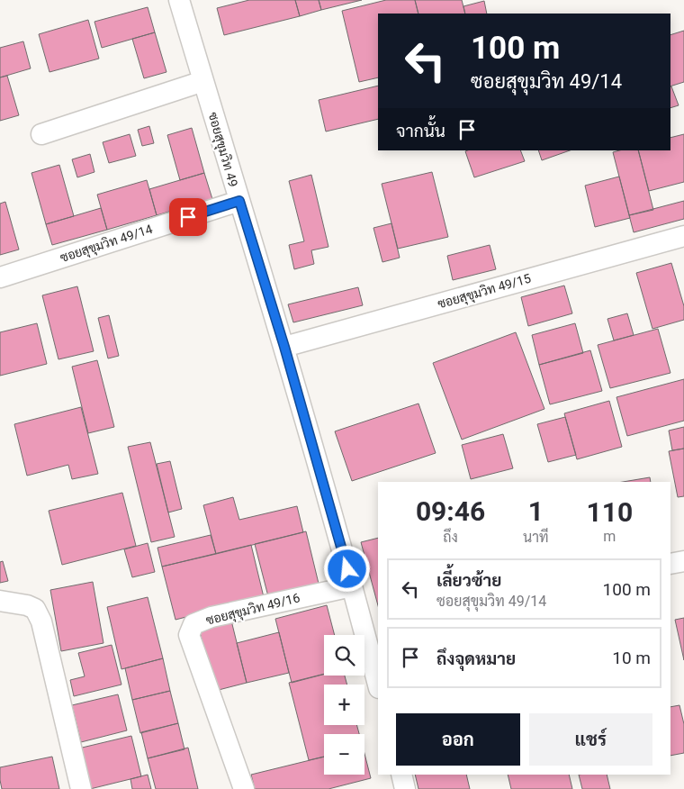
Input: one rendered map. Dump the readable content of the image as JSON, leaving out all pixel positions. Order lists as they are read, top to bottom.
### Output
{
  "streets": {
    "street": [
      "ซอยสุขุมวิท 49",
      "ซอยสุขุมวิท 49/14",
      "ซอยสุขุมวิท 49/15",
      "ซอยสุขุมวิท 49/16"
    ]
  },
  "crossings": [
    ["ซอยสุขุมวิท 49", "ซอยสุขุมวิท 49/14"],
    ["ซอยสุขุมวิท 49", "ซอยสุขุมวิท 49/15"],
    ["ซอยสุขุมวิท 49", "ซอยสุขุมวิท 49/16"]
  ],
  "page": {
    "turn": ["100 m", "ซอยสุขุมวิท 49/14"],
    "then": "จากนั้น",
    "eta": [
      "09:46",
      "ถึง",
      "1",
      "นาที",
      "110",
      "m"
    ],
    "list": [
      {
        "name": "เลี้ยวซ้าย",
        "note": "ซอยสุขุมวิท 49/14",
        "value": "100 m"
      },
      {
        "name": "ถึงจุดหมาย",
        "value": "10 m"
      }
    ],
    "map_buttons": ["+", "−"],
    "buttons": ["ออก", "แชร์"]
  }
}
